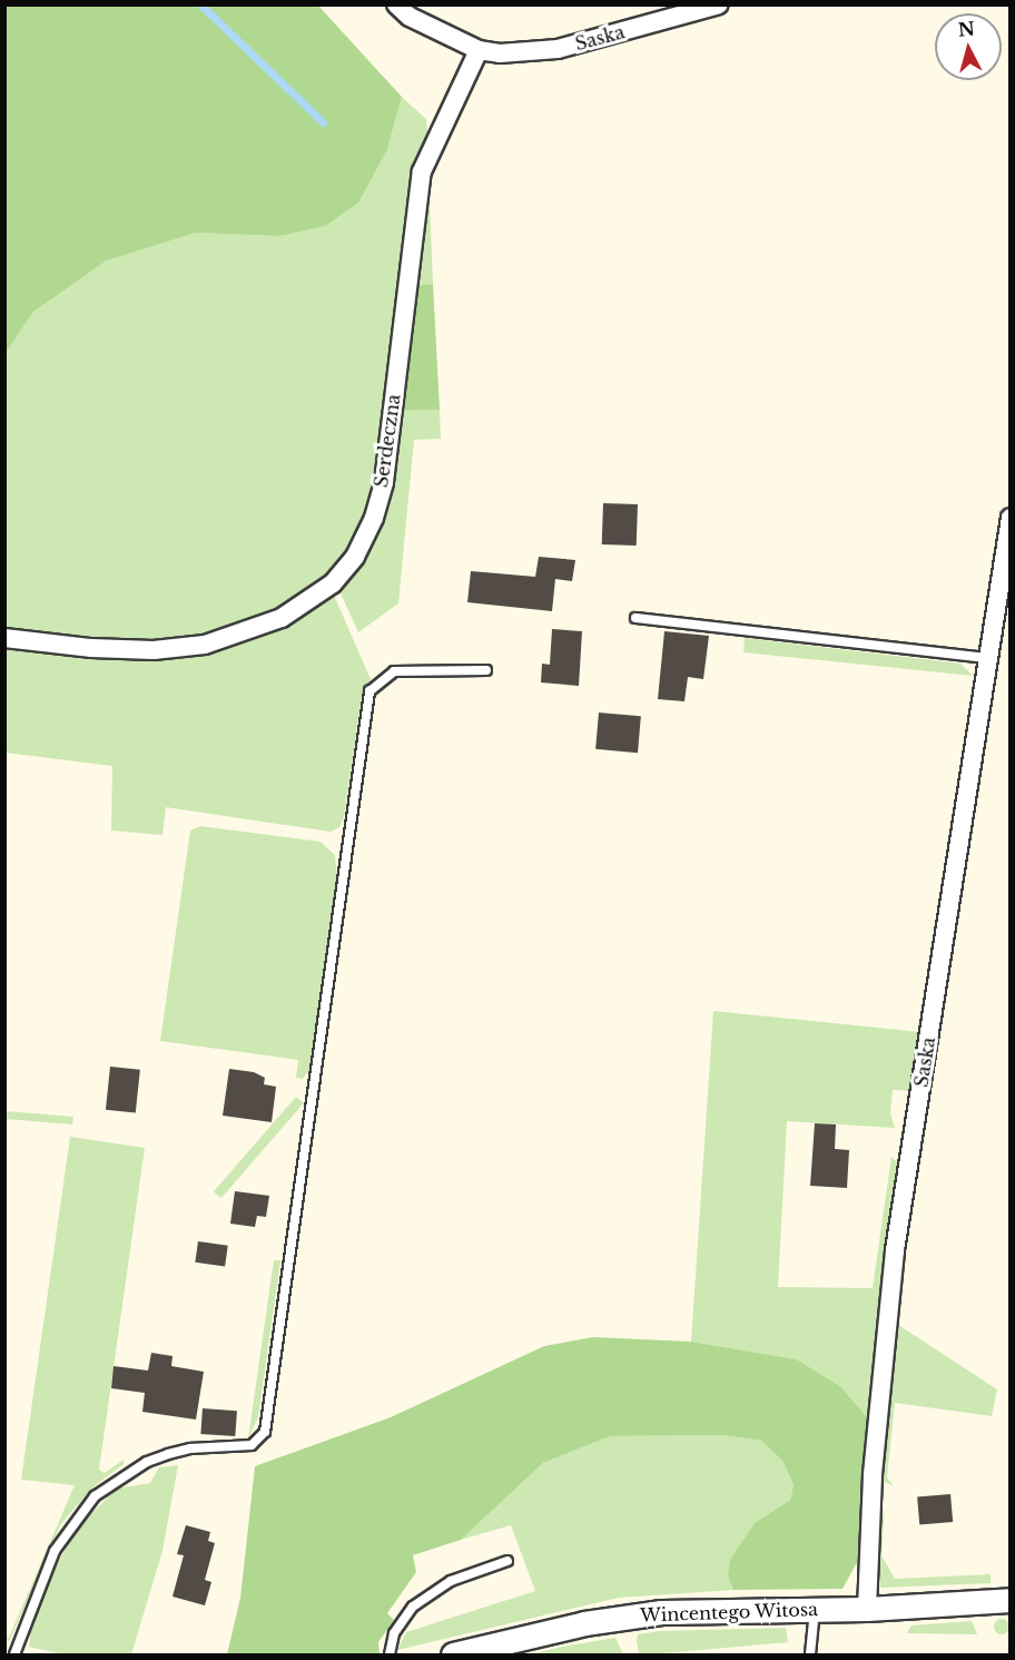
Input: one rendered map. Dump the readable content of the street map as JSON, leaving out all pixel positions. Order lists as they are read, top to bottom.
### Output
{
  "streets": {
    "street": ["Saska", "Serdeczna", "Wincentego Witosa"]
  },
  "crossings": [
    ["Saska", "Serdeczna"],
    ["Saska", "Wincentego Witosa"]
  ],
  "north": "top"
}
